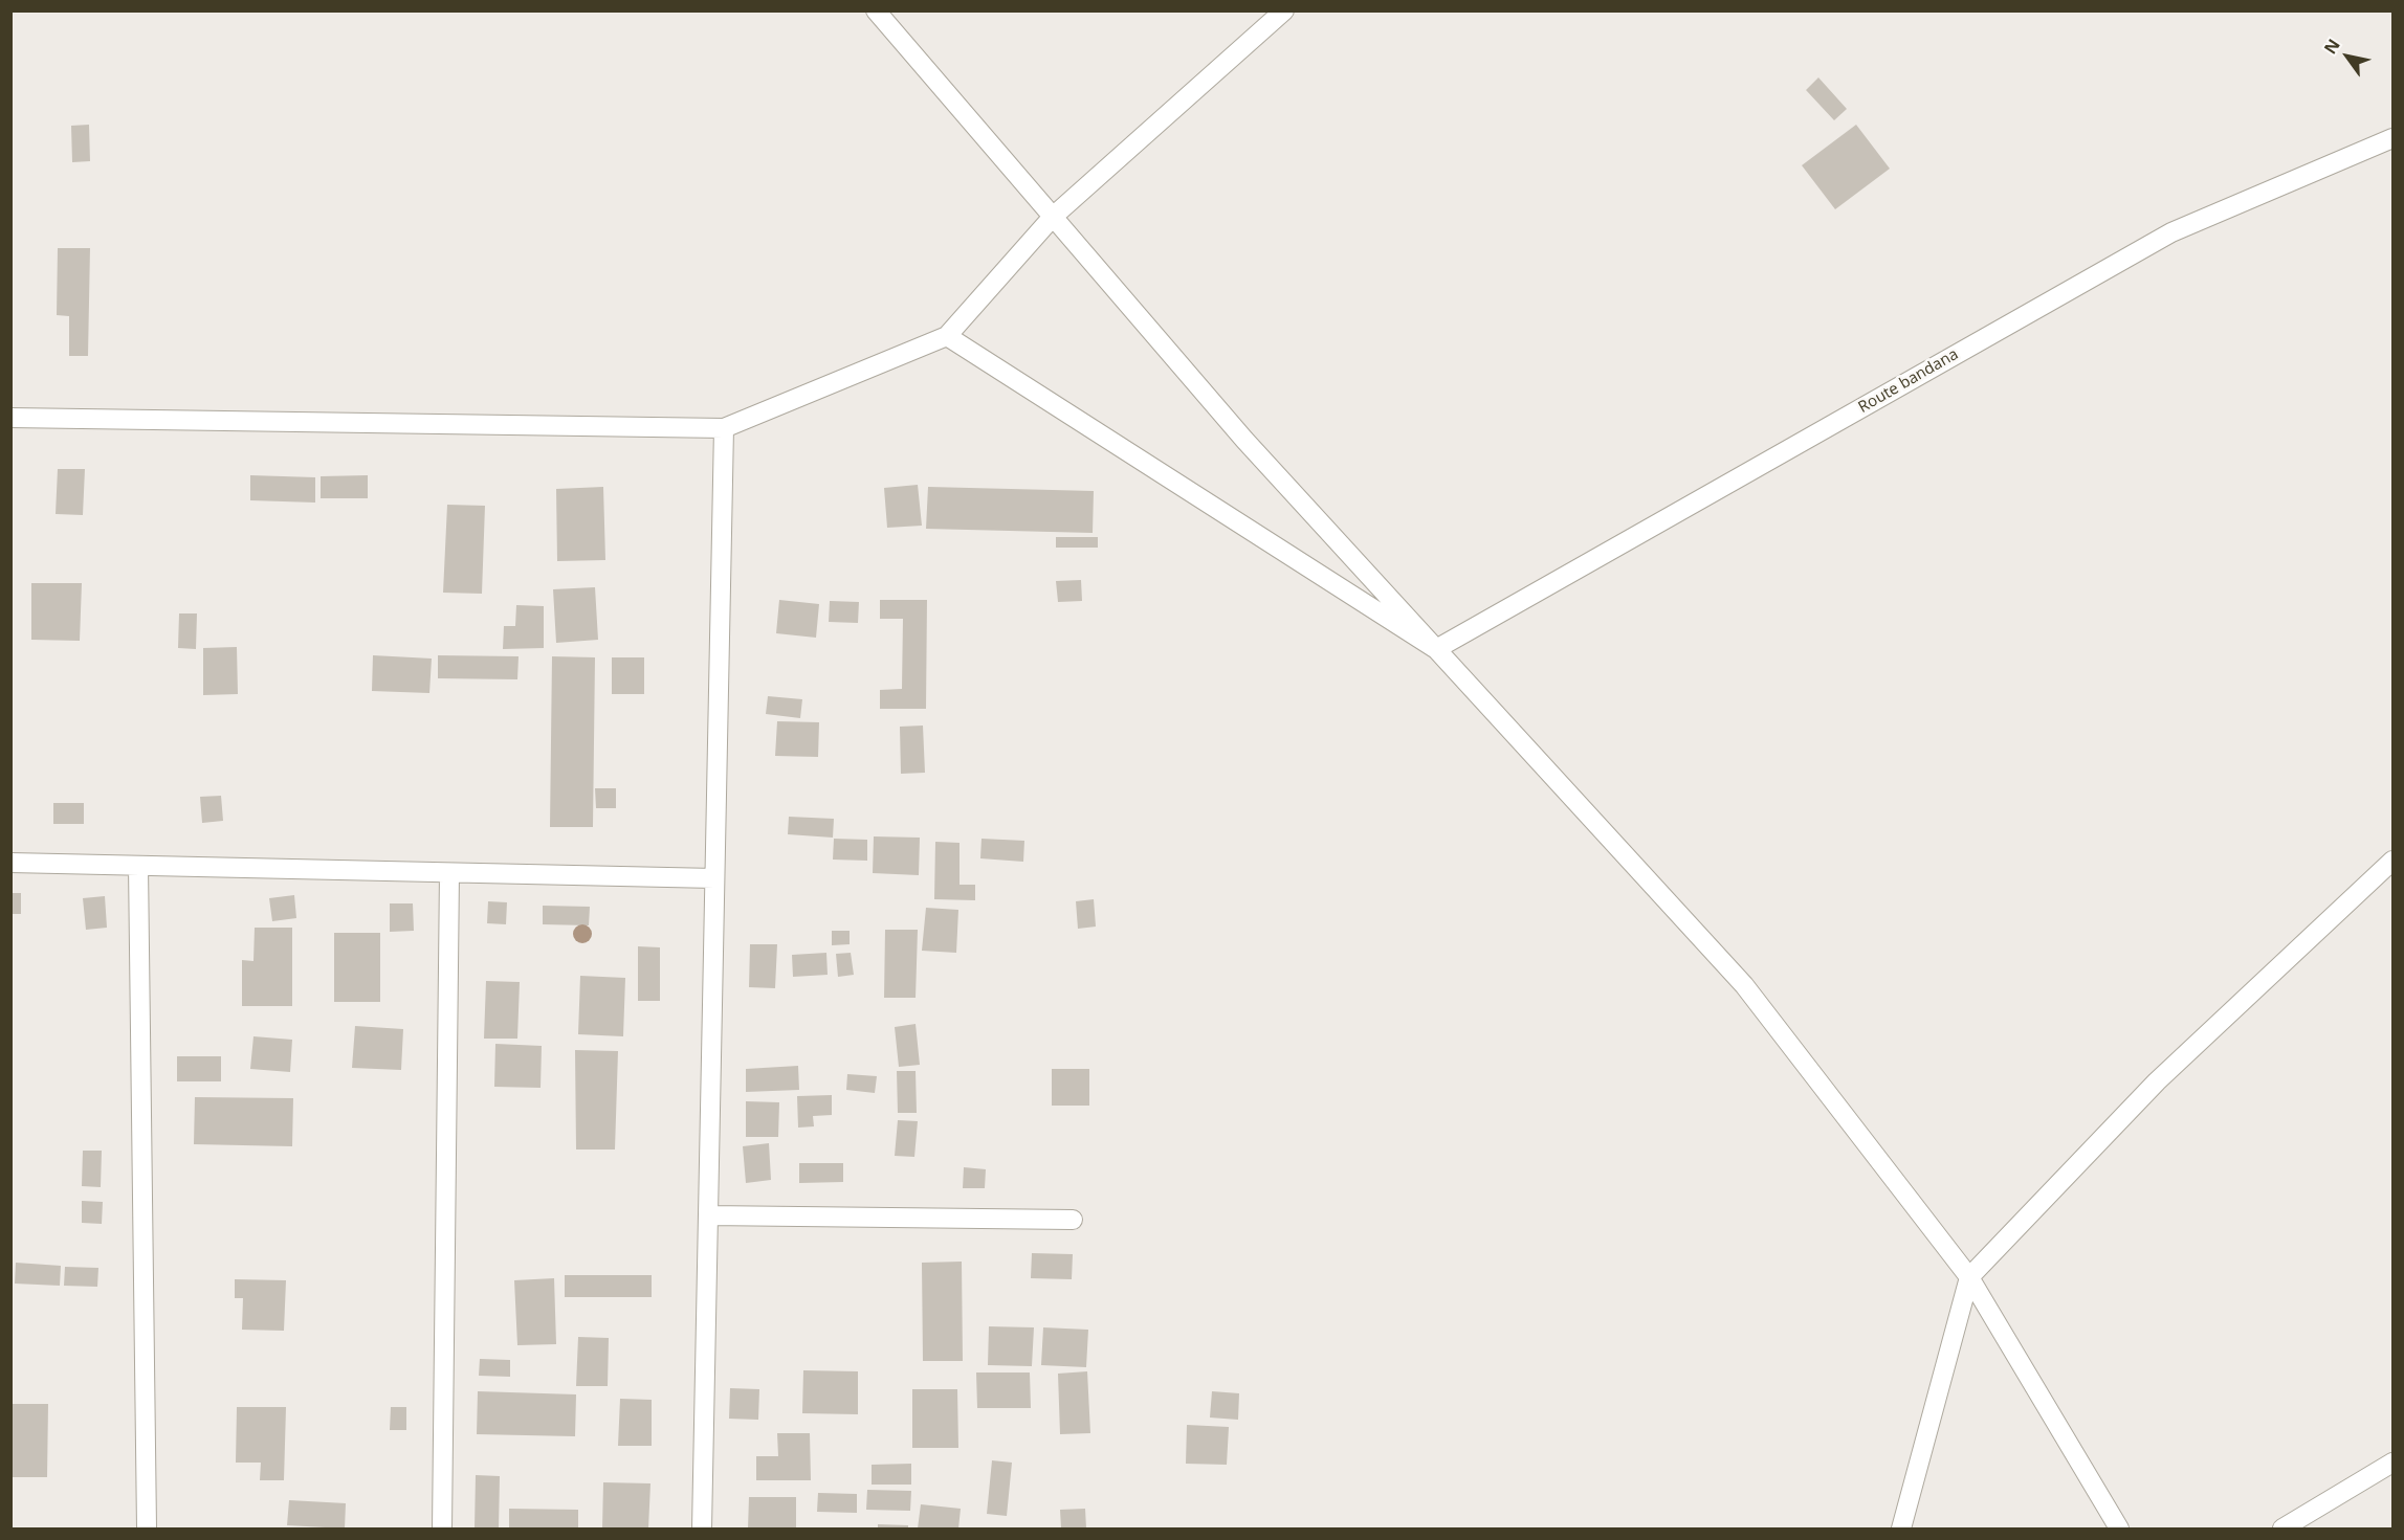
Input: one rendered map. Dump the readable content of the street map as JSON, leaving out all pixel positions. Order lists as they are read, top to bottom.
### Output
{
  "streets": {
    "street": ["Route bandana"]
  },
  "north": "top left"
}
